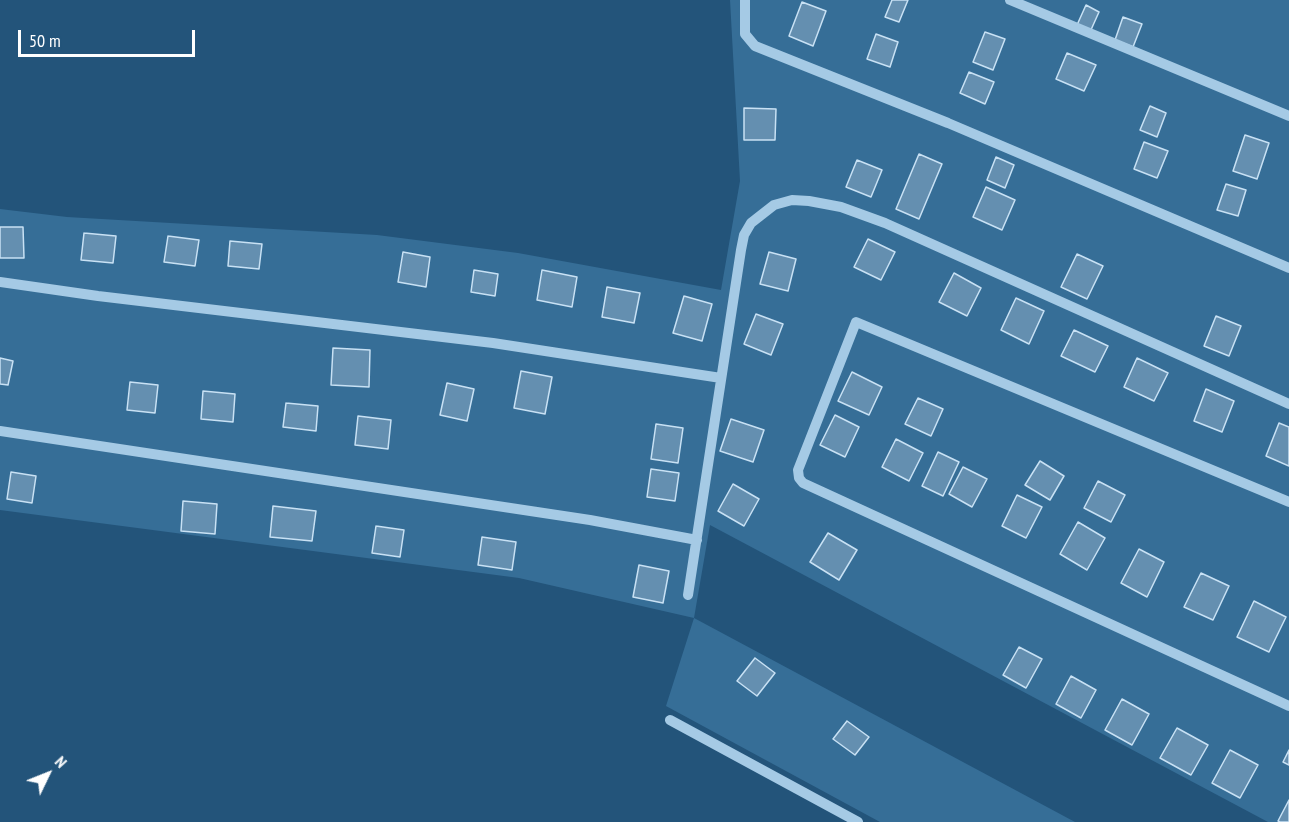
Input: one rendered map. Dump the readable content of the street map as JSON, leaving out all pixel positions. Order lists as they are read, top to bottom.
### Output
{
  "scale_bar": "50 m",
  "north": "top right"
}
